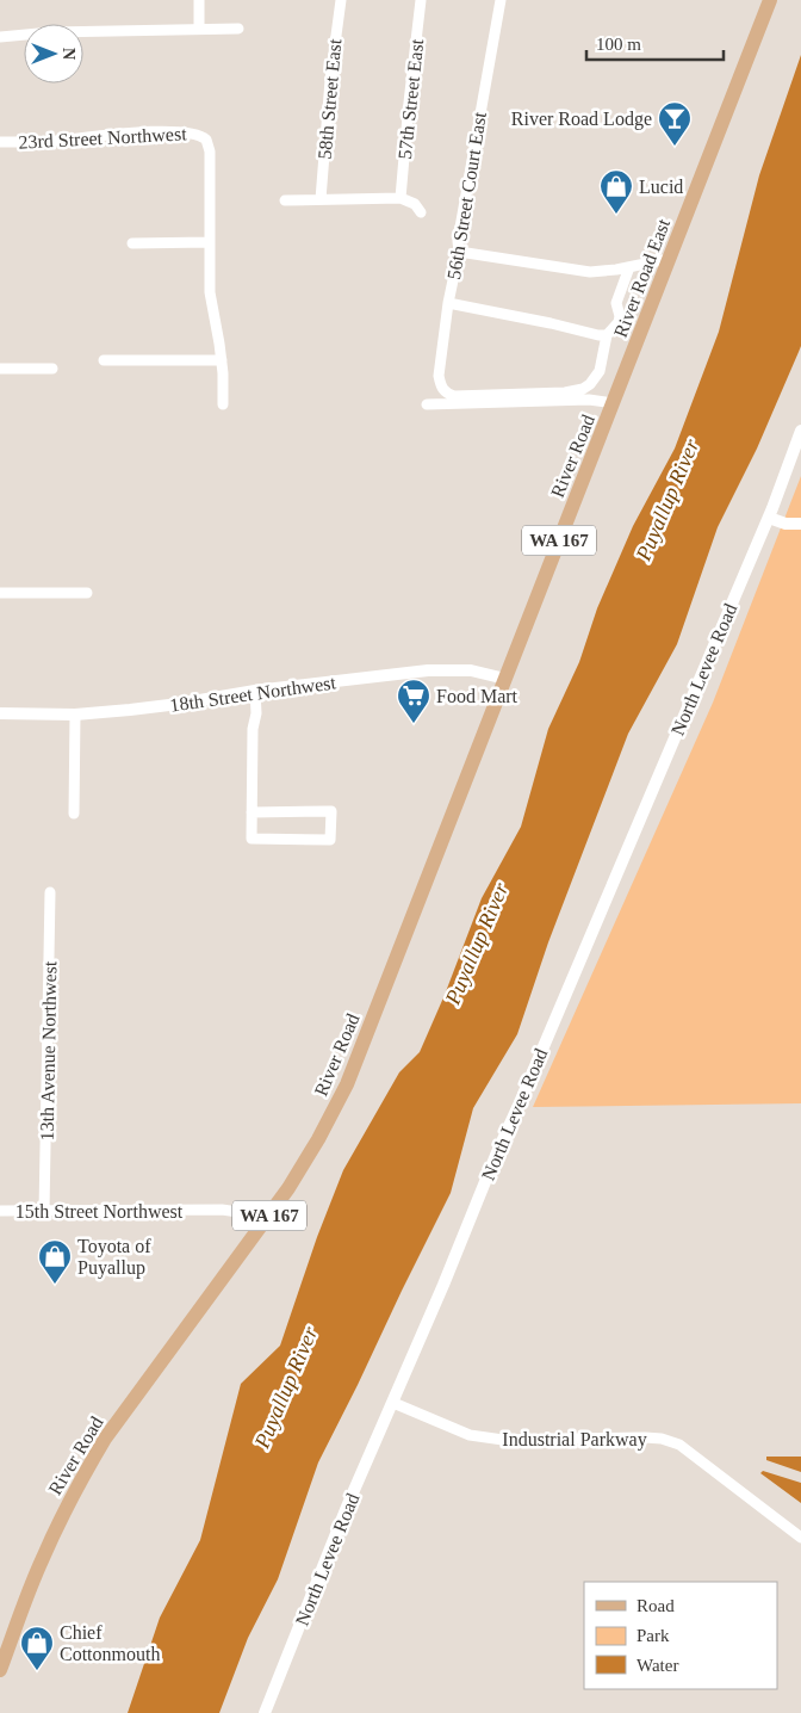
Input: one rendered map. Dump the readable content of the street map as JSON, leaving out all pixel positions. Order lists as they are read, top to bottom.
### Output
{
  "streets": {
    "main road": ["River Road East", "River Road", "WA 167"],
    "street": [
      "58th Street East",
      "57th Street East",
      "23rd Street Northwest",
      "56th Street Court East",
      "North Levee Road",
      "18th Street Northwest",
      "13th Avenue Northwest",
      "15th Street Northwest",
      "Industrial Parkway"
    ]
  },
  "crossings": [
    ["River Road East", "River Road"],
    ["River Road", "18th Street Northwest"],
    ["River Road", "15th Street Northwest"],
    ["North Levee Road", "Industrial Parkway"],
    ["13th Avenue Northwest", "15th Street Northwest"]
  ],
  "water": ["Puyallup River"],
  "places": {
    "bar": ["River Road Lodge"],
    "shop": ["Lucid", "Toyota of Puyallup", "Chief Cottonmouth"],
    "supermarket": ["Food Mart"]
  },
  "legend": ["Road", "Park", "Water"],
  "scale_bar": "100 m",
  "north": "right"
}
